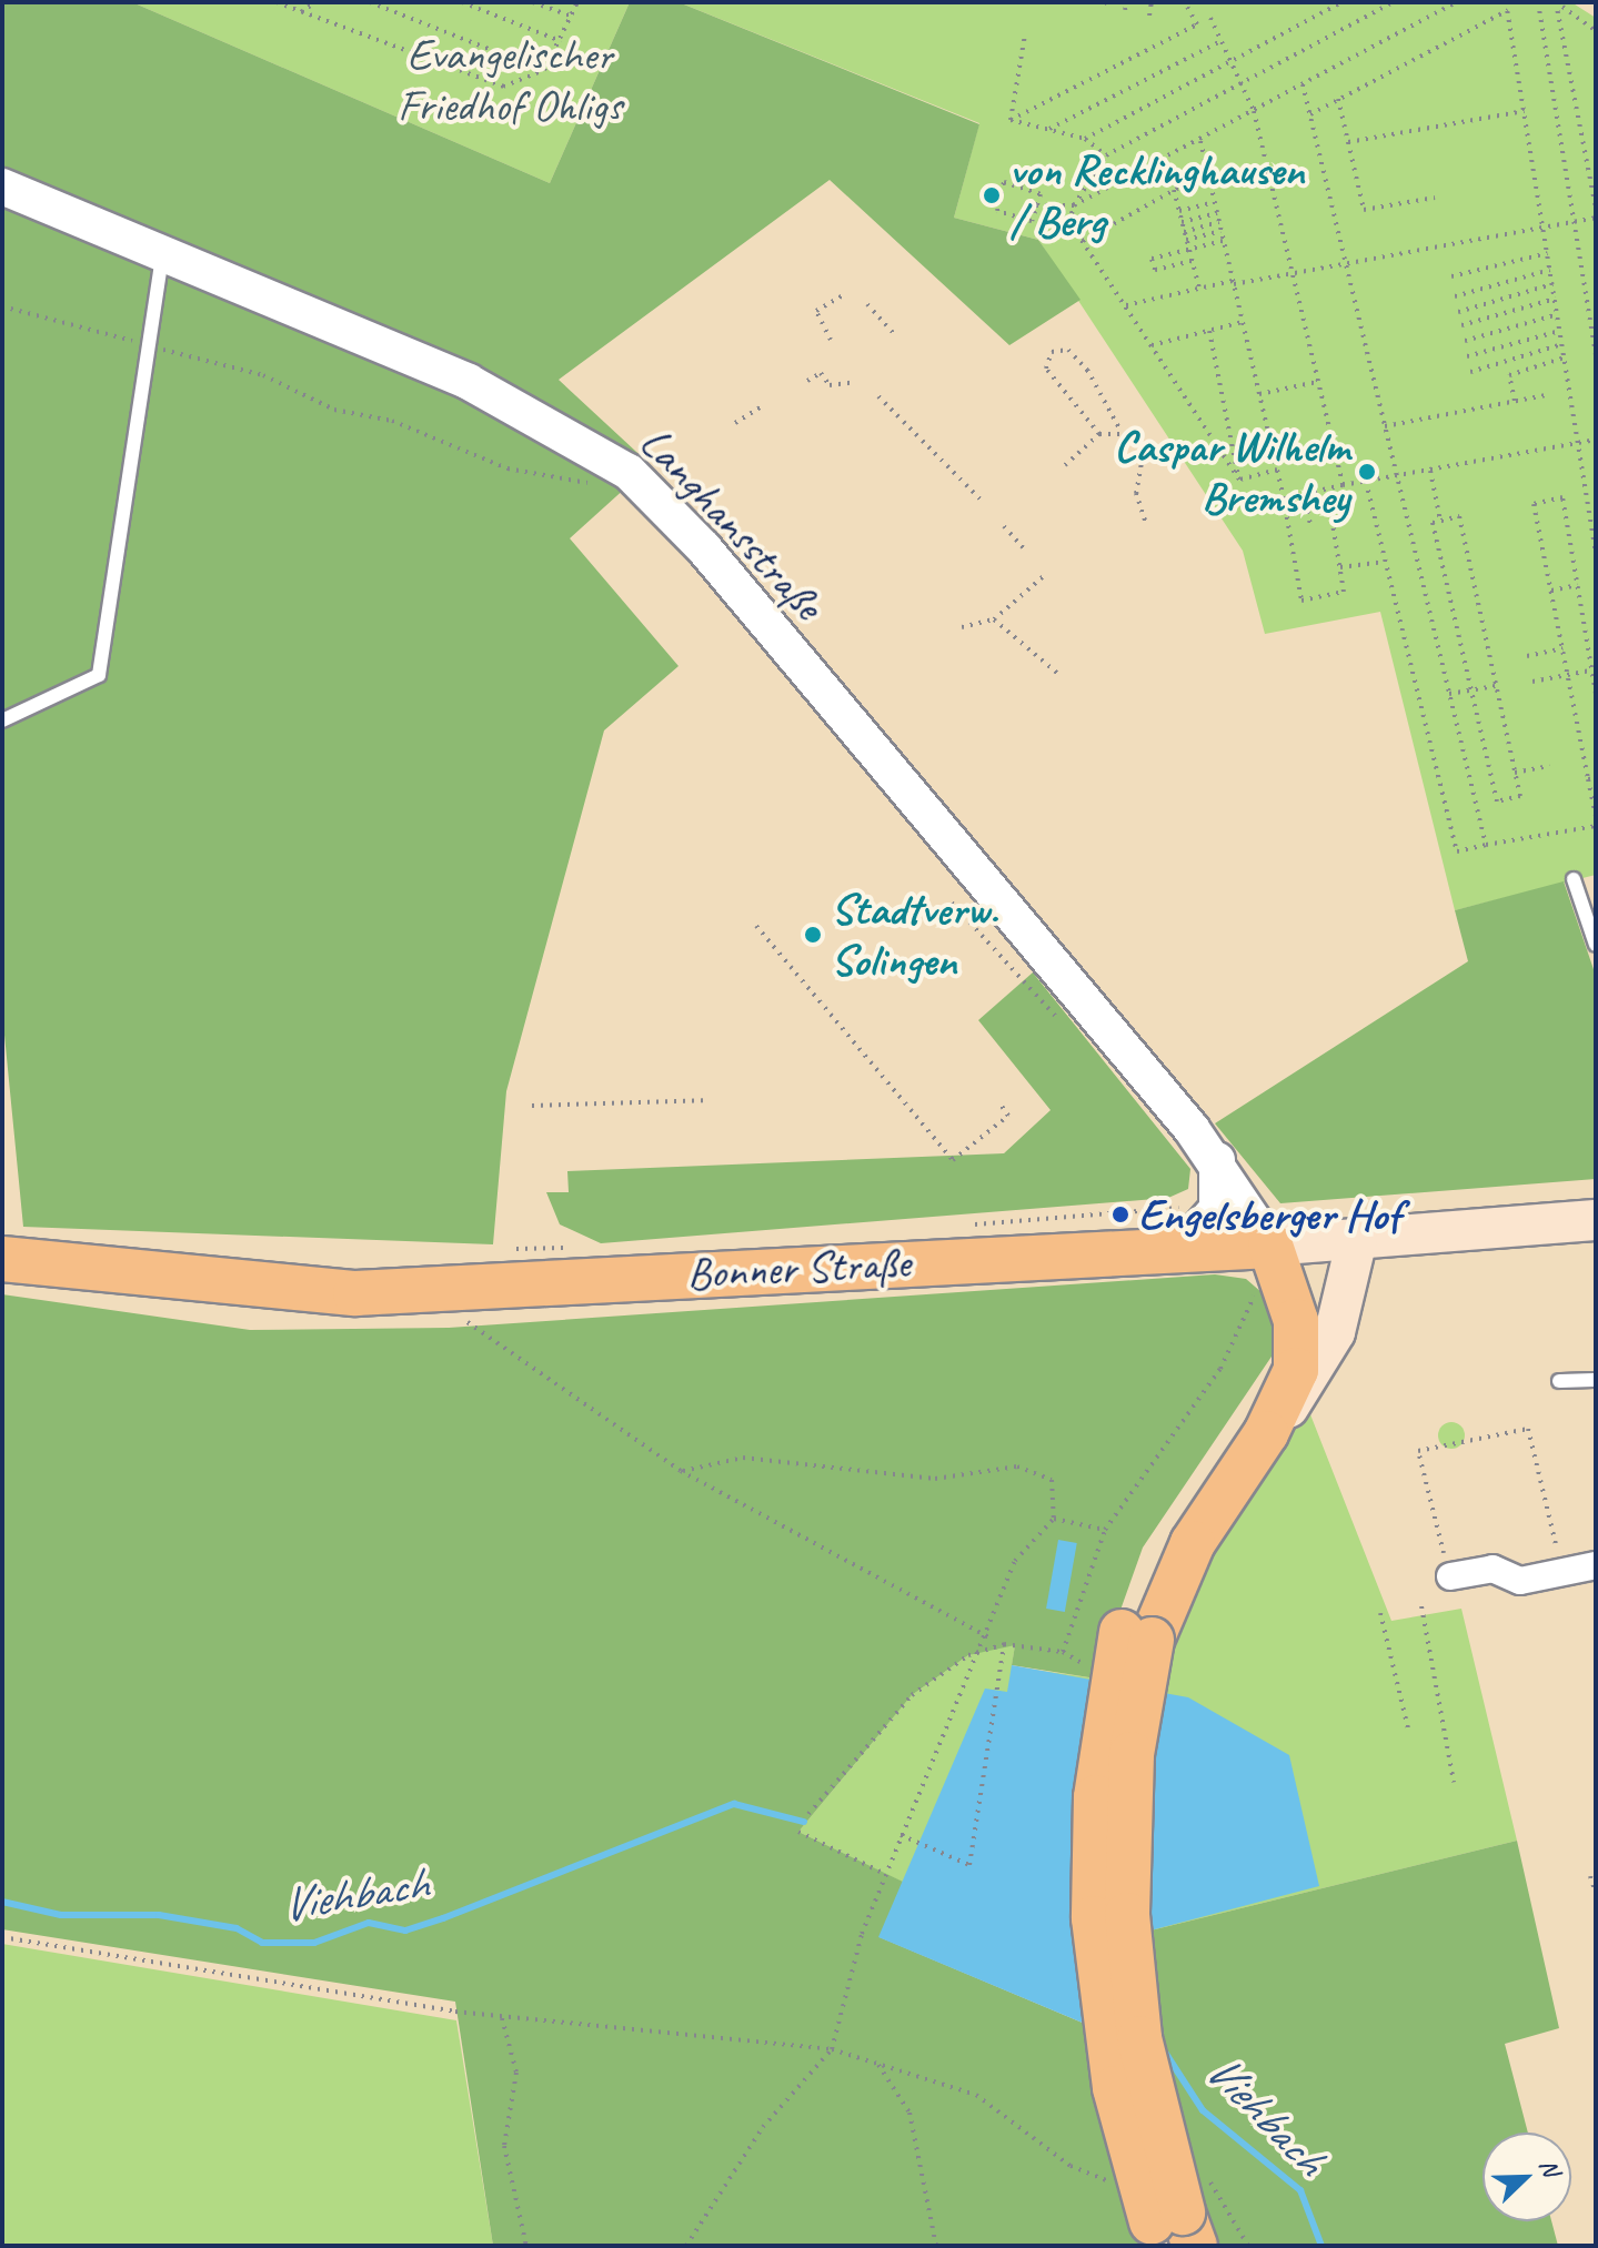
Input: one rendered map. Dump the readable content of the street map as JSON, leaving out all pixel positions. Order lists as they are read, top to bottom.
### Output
{
  "streets": {
    "main road": ["Bonner Straße"],
    "street": ["Langhansstraße"]
  },
  "crossings": [
    ["Langhansstraße", "Bonner Straße"]
  ],
  "water": ["Viehbach"],
  "parks": ["Evangelischer Friedhof Ohligs"],
  "places": [
    "von Recklinghausen / Berg",
    "Caspar Wilhelm Bremshey",
    "Stadtverw. Solingen",
    "Engelsberger Hof"
  ],
  "north": "top right"
}
